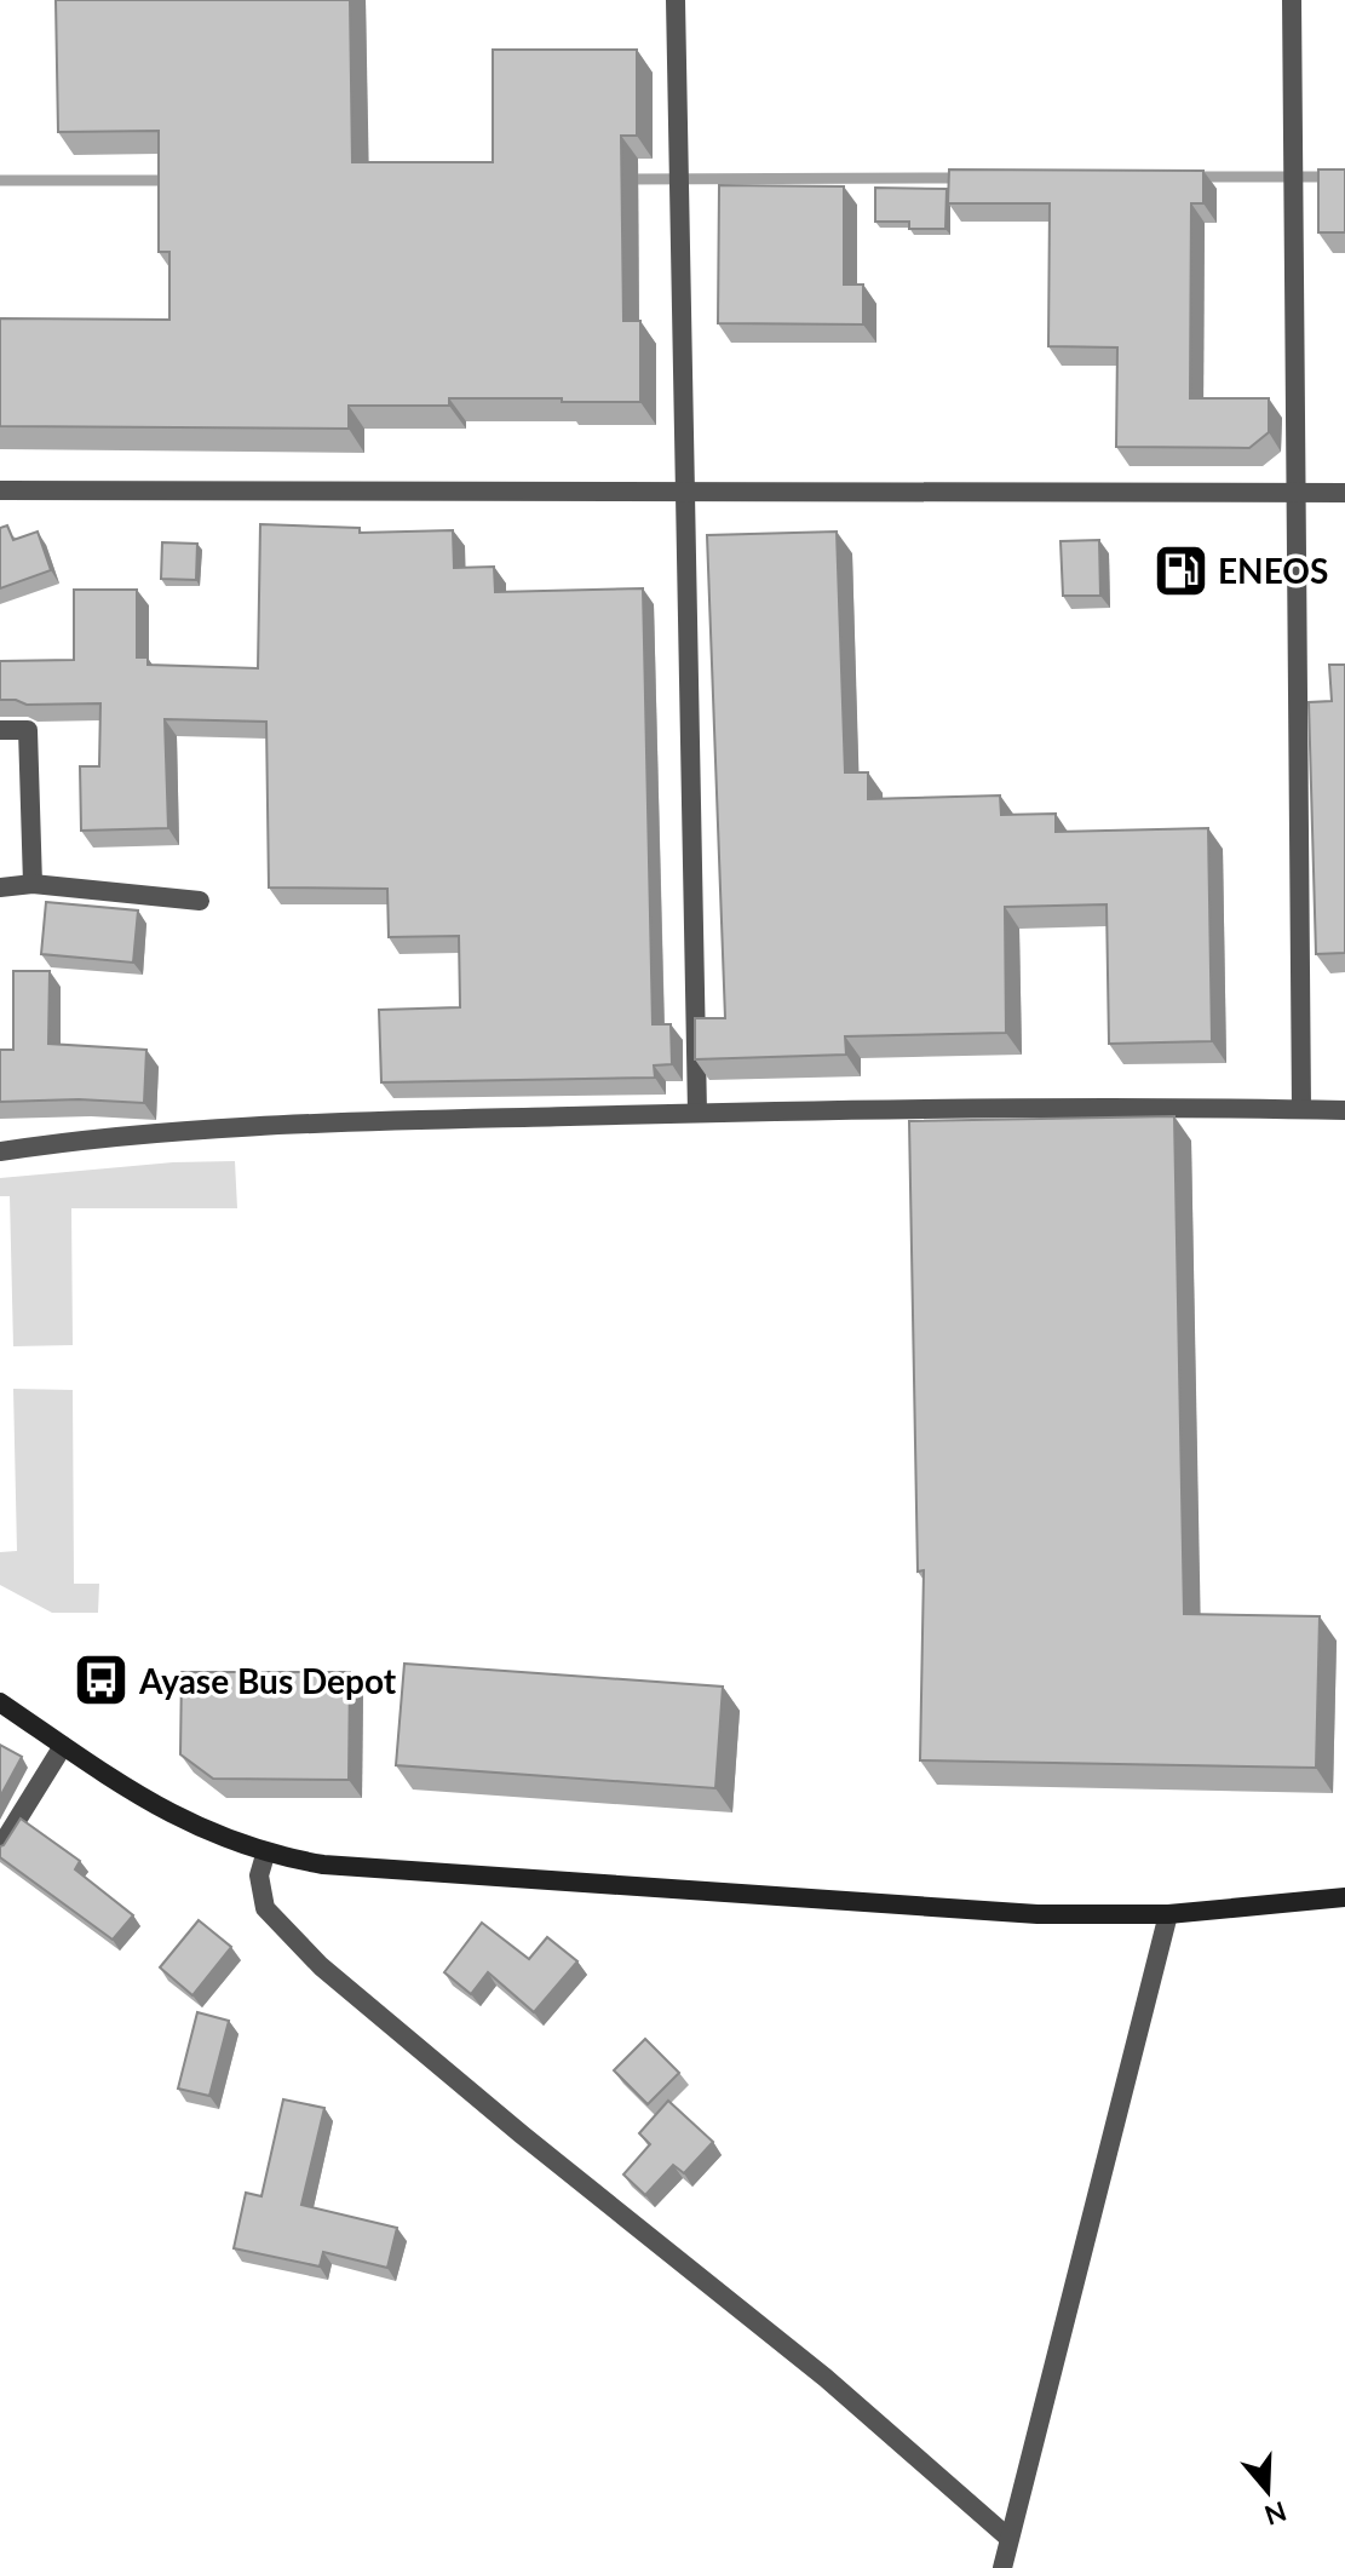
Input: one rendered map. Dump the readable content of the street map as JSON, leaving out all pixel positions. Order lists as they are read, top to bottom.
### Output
{
  "places": {
    "fuel station": ["ENEOS"],
    "bus stop": ["Ayase Bus Depot"]
  },
  "north": "bottom"
}
